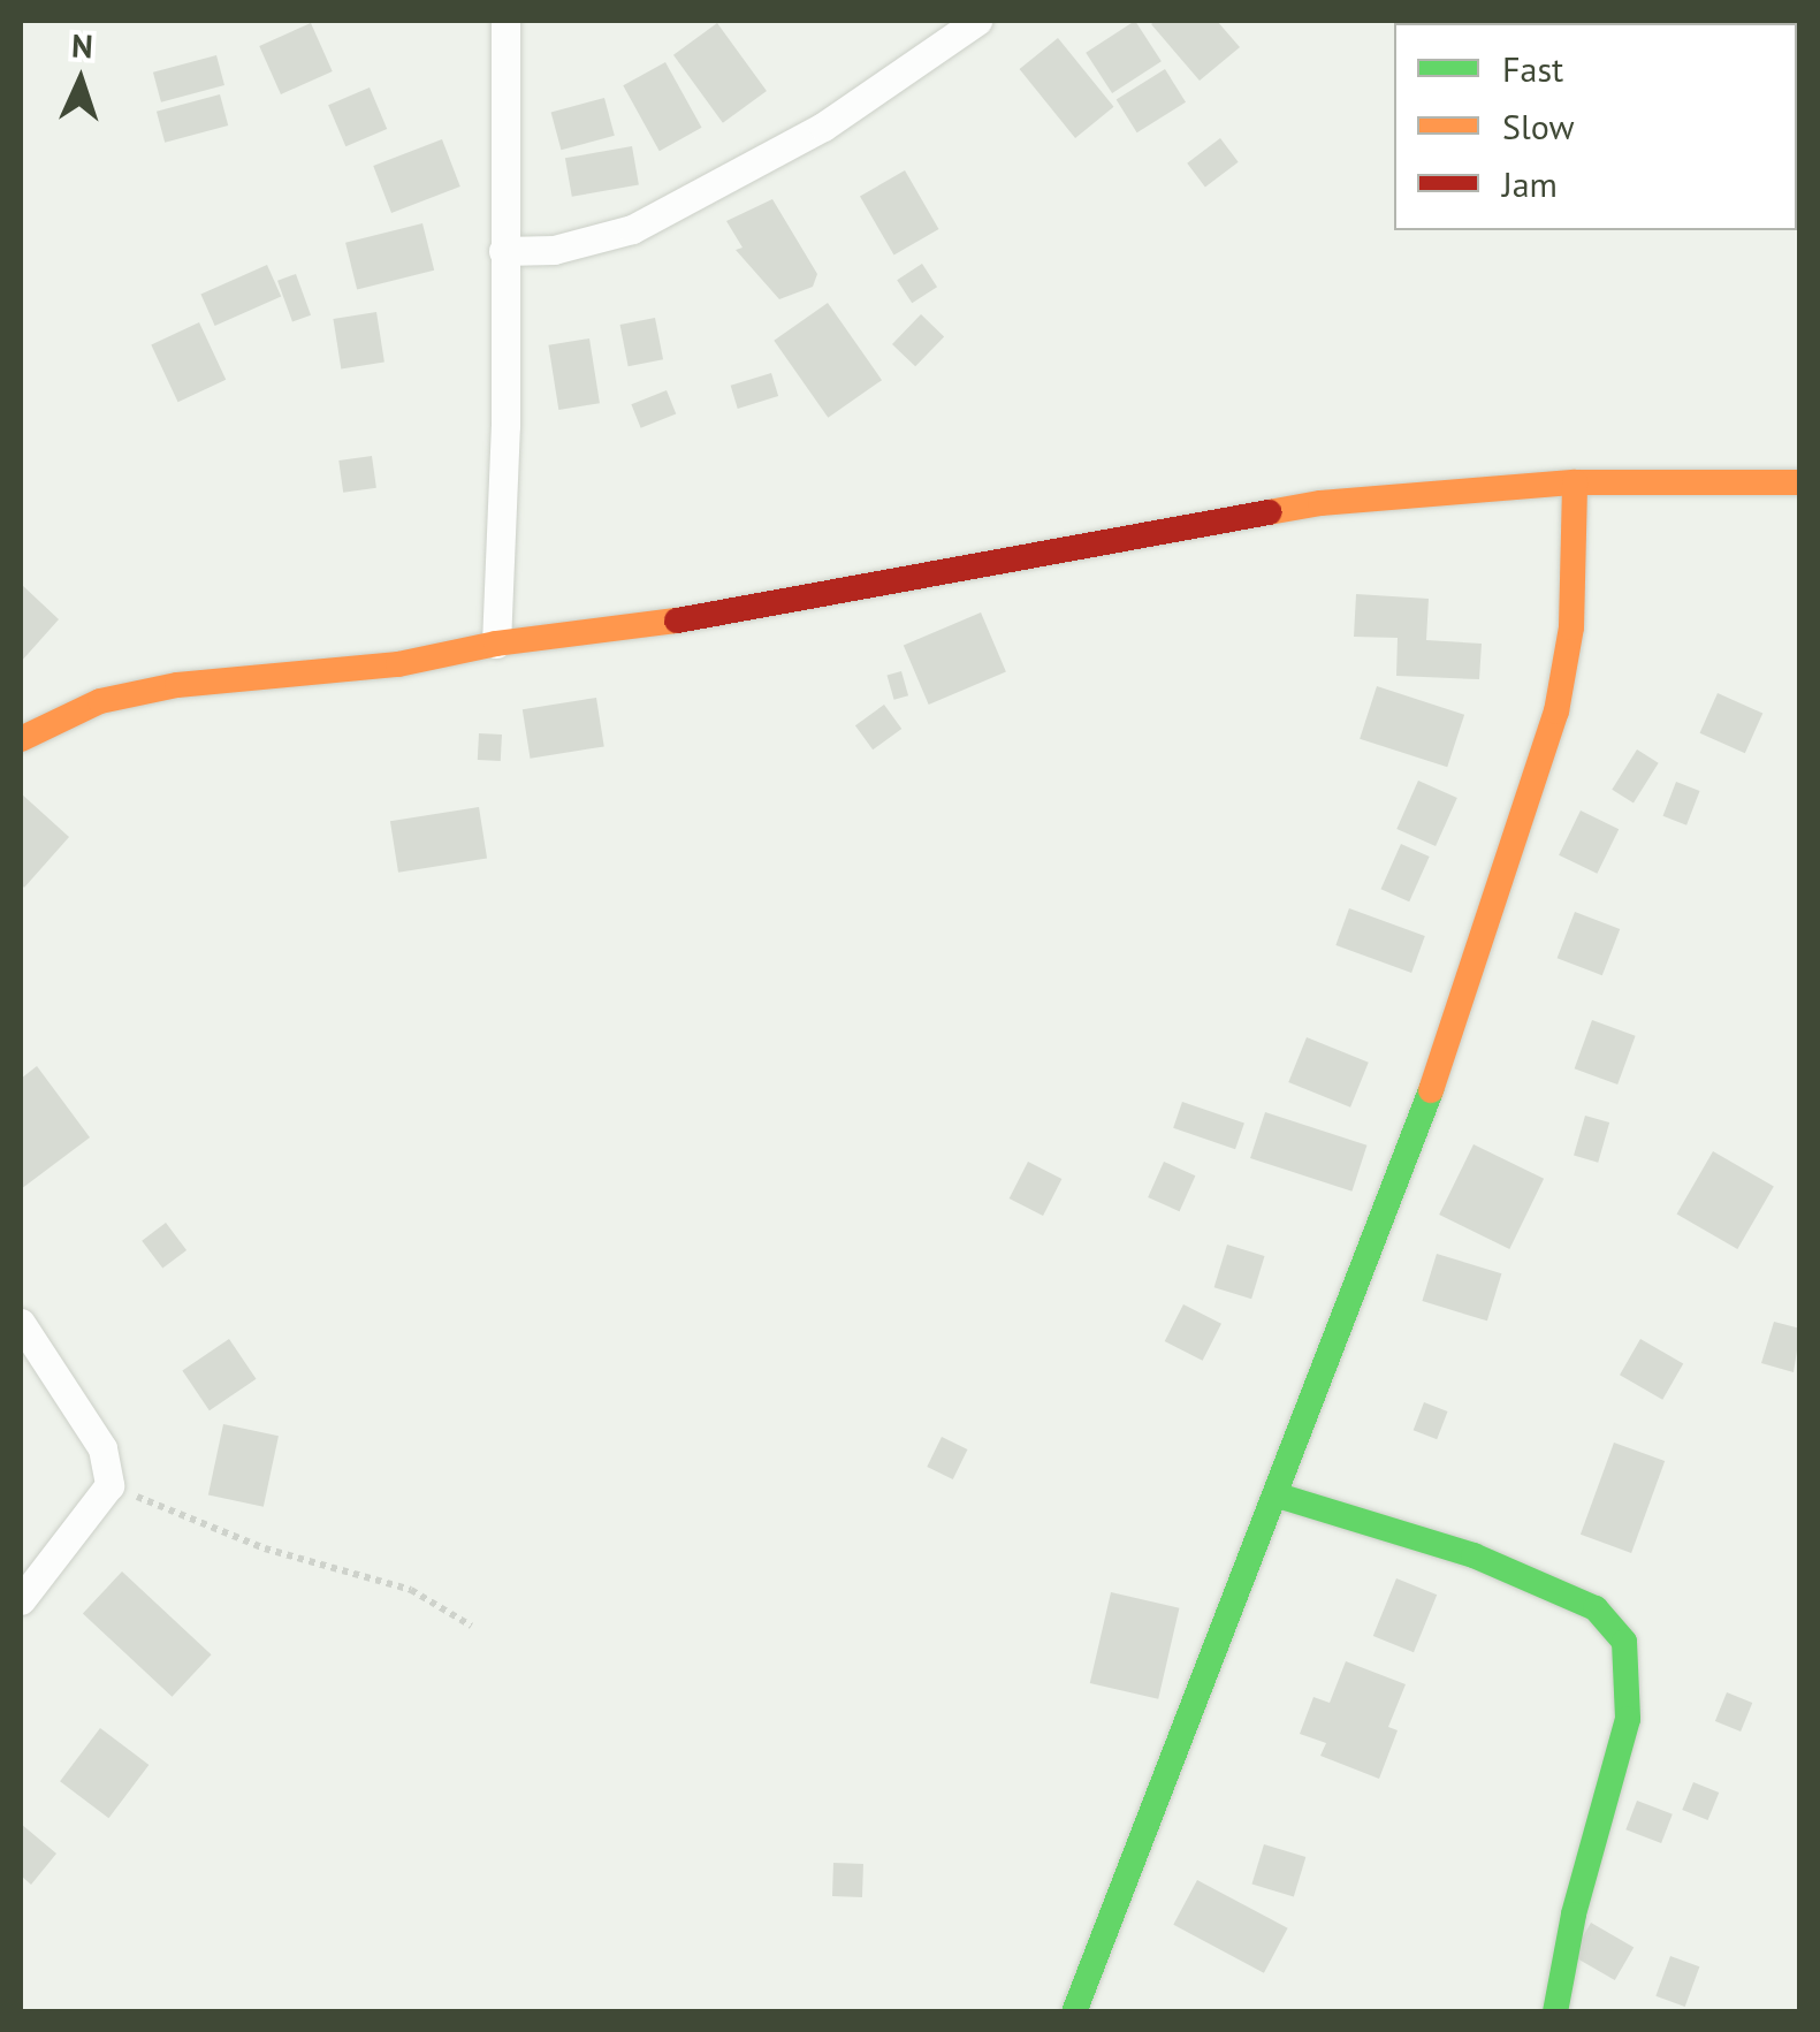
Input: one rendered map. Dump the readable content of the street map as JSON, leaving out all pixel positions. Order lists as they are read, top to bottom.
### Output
{
  "legend": ["Fast", "Slow", "Jam"],
  "north": "top"
}
